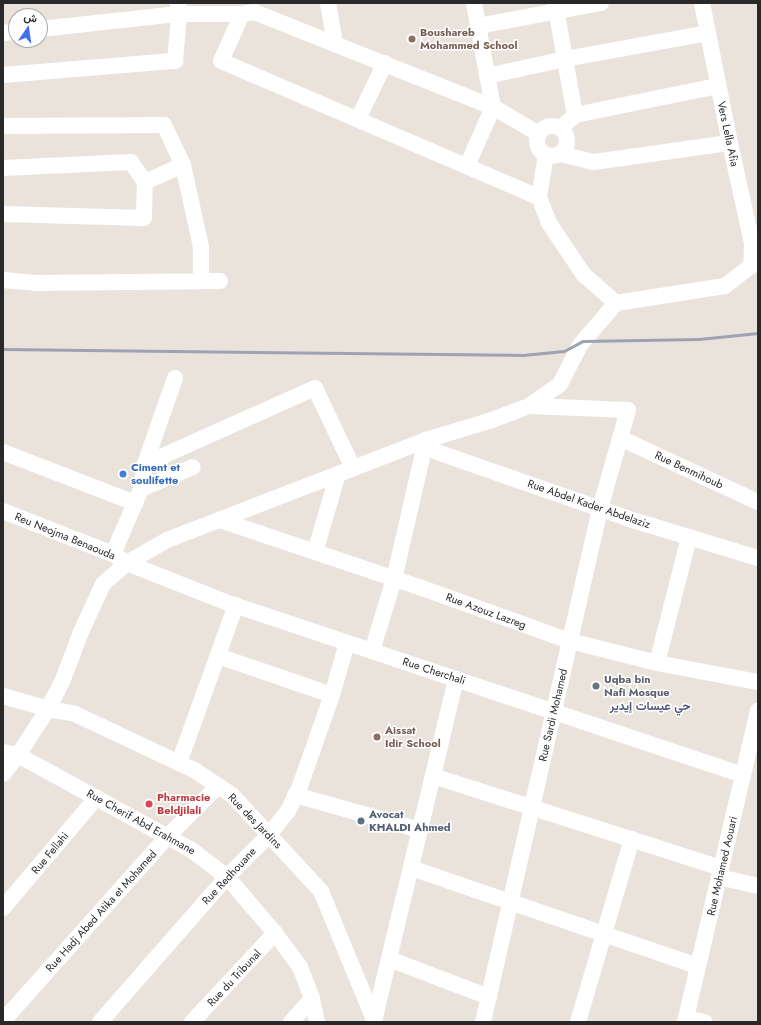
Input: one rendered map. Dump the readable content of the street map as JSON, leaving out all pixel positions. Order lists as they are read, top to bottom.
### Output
{
  "streets": {
    "street": [
      "Vers Lella Afia",
      "Rue Benmihoub",
      "Rue Abdel Kader Abdelaziz",
      "Reu Neojma Benaouda",
      "Rue Azouz Lazreg",
      "Rue Cherchali",
      "Rue Sardi Mohamed",
      "Rue des Jardins",
      "Rue Cherif Abd Erahmane",
      "Rue Fellahi",
      "Rue Mohamed Aouari",
      "Rue Redhouane",
      "Rue Hadj Abed Atika et Mohamed",
      "Rue du Tribunal"
    ]
  },
  "crossings": [
    ["Rue Benmihoub", "Rue Sardi Mohamed"],
    ["Rue Abdel Kader Abdelaziz", "Rue Sardi Mohamed"],
    ["Reu Neojma Benaouda", "Rue Cherchali"],
    ["Rue Azouz Lazreg", "Rue Sardi Mohamed"],
    ["Rue Cherchali", "Rue Sardi Mohamed"],
    ["Rue Cherchali", "Rue Mohamed Aouari"],
    ["Rue Cherchali", "Rue Redhouane"],
    ["Rue des Jardins", "Rue Redhouane"],
    ["Rue des Jardins", "Rue Hadj Abed Atika et Mohamed"],
    ["Rue Cherif Abd Erahmane", "Rue Fellahi"],
    ["Rue Cherif Abd Erahmane", "Rue Redhouane"],
    ["Rue Cherif Abd Erahmane", "Rue Hadj Abed Atika et Mohamed"],
    ["Rue Cherif Abd Erahmane", "Rue du Tribunal"]
  ],
  "districts": ["حي عيسات إيدير"],
  "places": [
    "Boushareb Mohammed School",
    "Ciment et soulifette",
    "Uqba bin Nafi Mosque",
    "Aissat Idir School",
    "Pharmacie Beldjilali",
    "Avocat KHALDI Ahmed"
  ],
  "north": "top"
}
